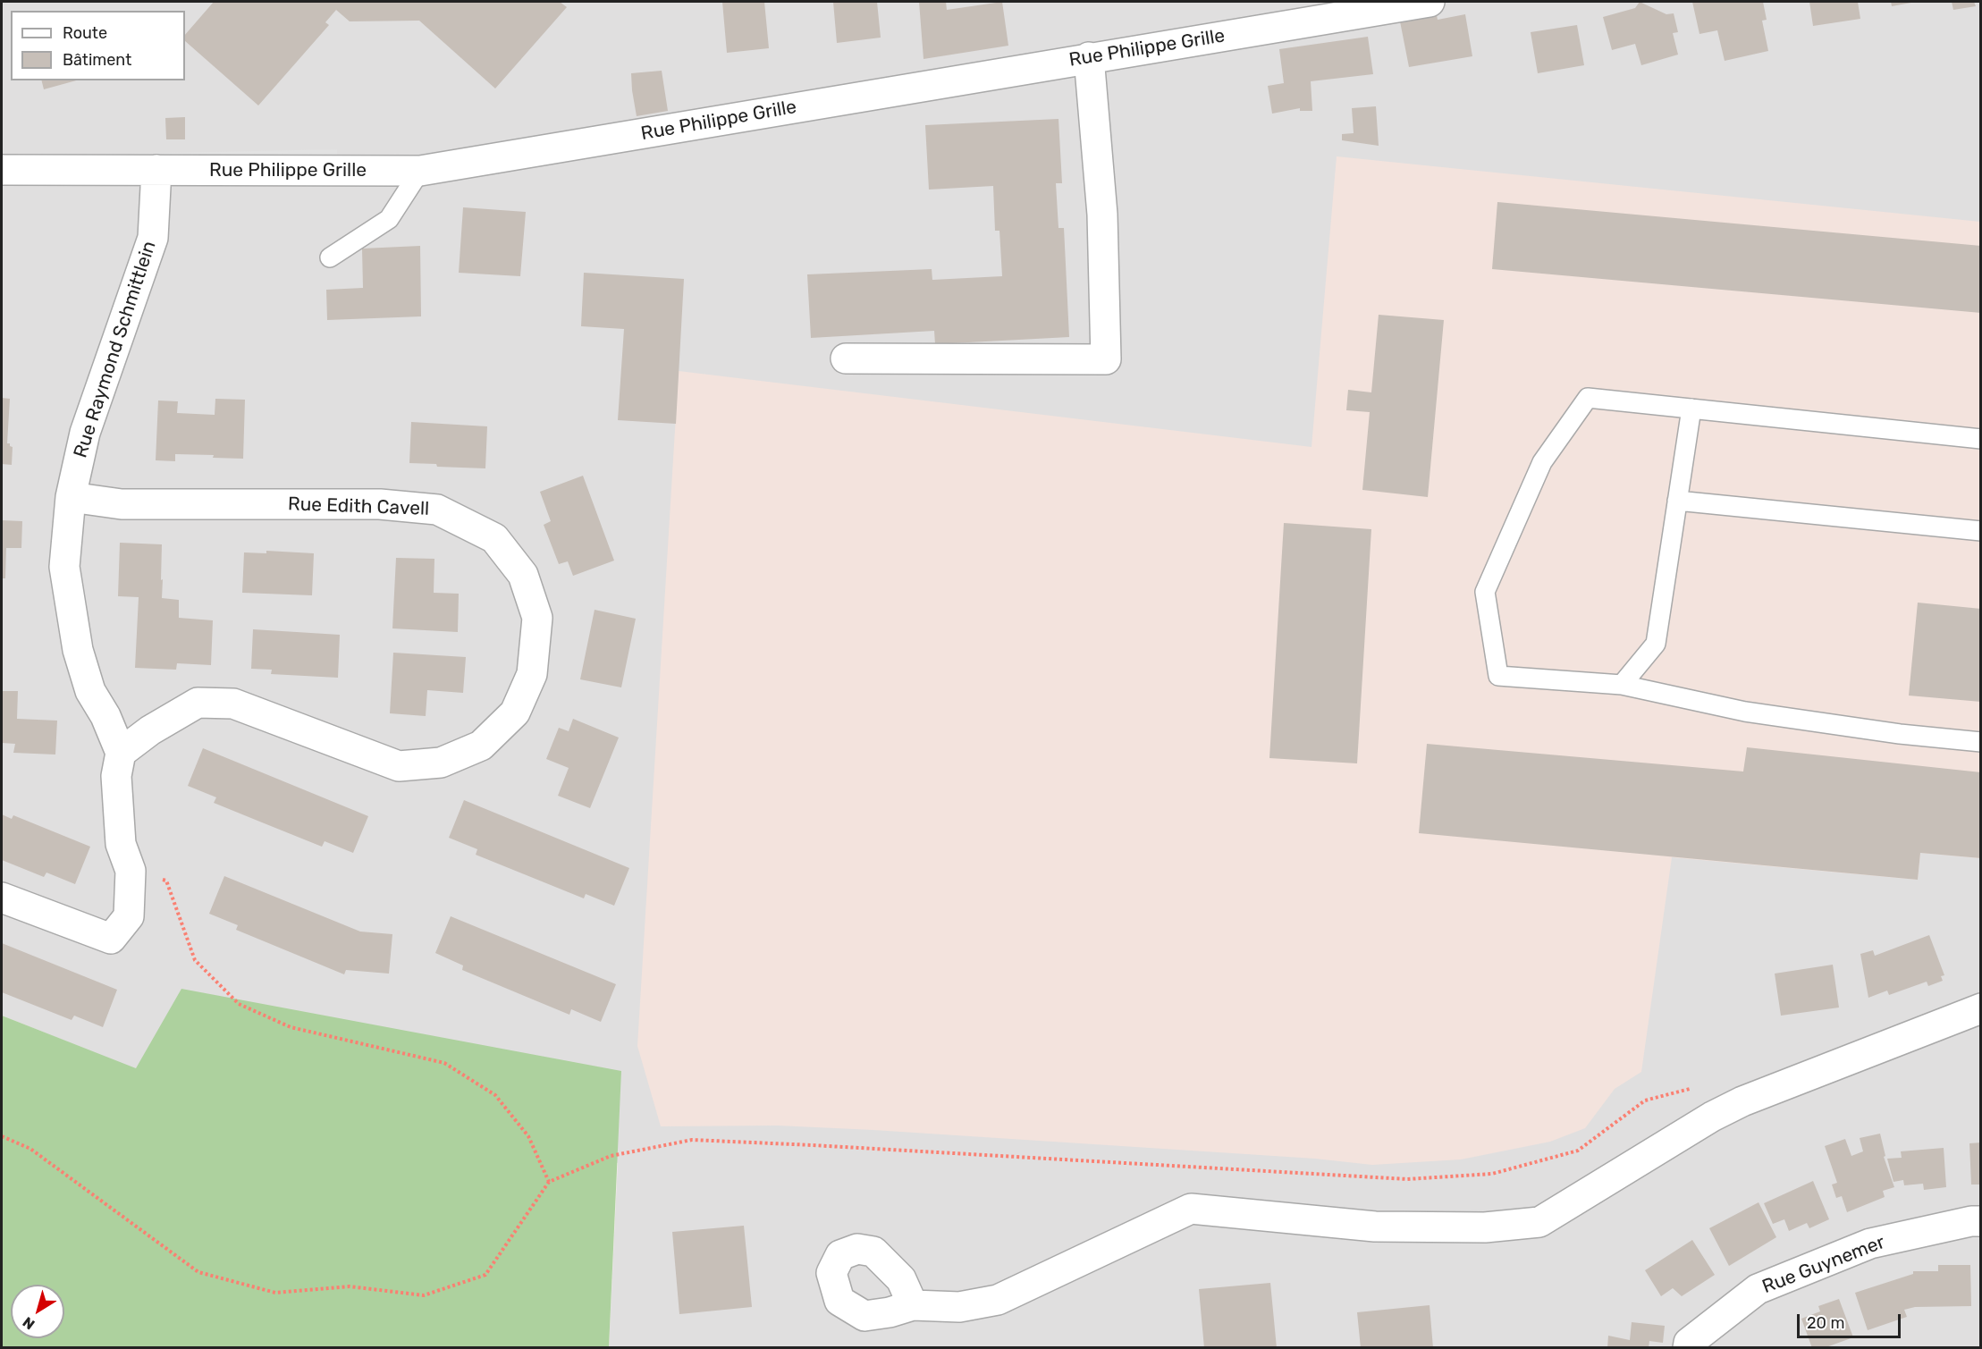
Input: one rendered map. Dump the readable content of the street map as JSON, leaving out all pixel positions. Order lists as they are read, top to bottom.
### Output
{
  "streets": {
    "street": [
      "Rue Philippe Grille",
      "Rue Raymond Schmittlein",
      "Rue Edith Cavell",
      "Rue Guynemer"
    ]
  },
  "crossings": [
    ["Rue Philippe Grille", "Rue Raymond Schmittlein"],
    ["Rue Raymond Schmittlein", "Rue Edith Cavell"]
  ],
  "legend": ["Route", "Bâtiment"],
  "scale_bar": "20 m",
  "north": "bottom left"
}
